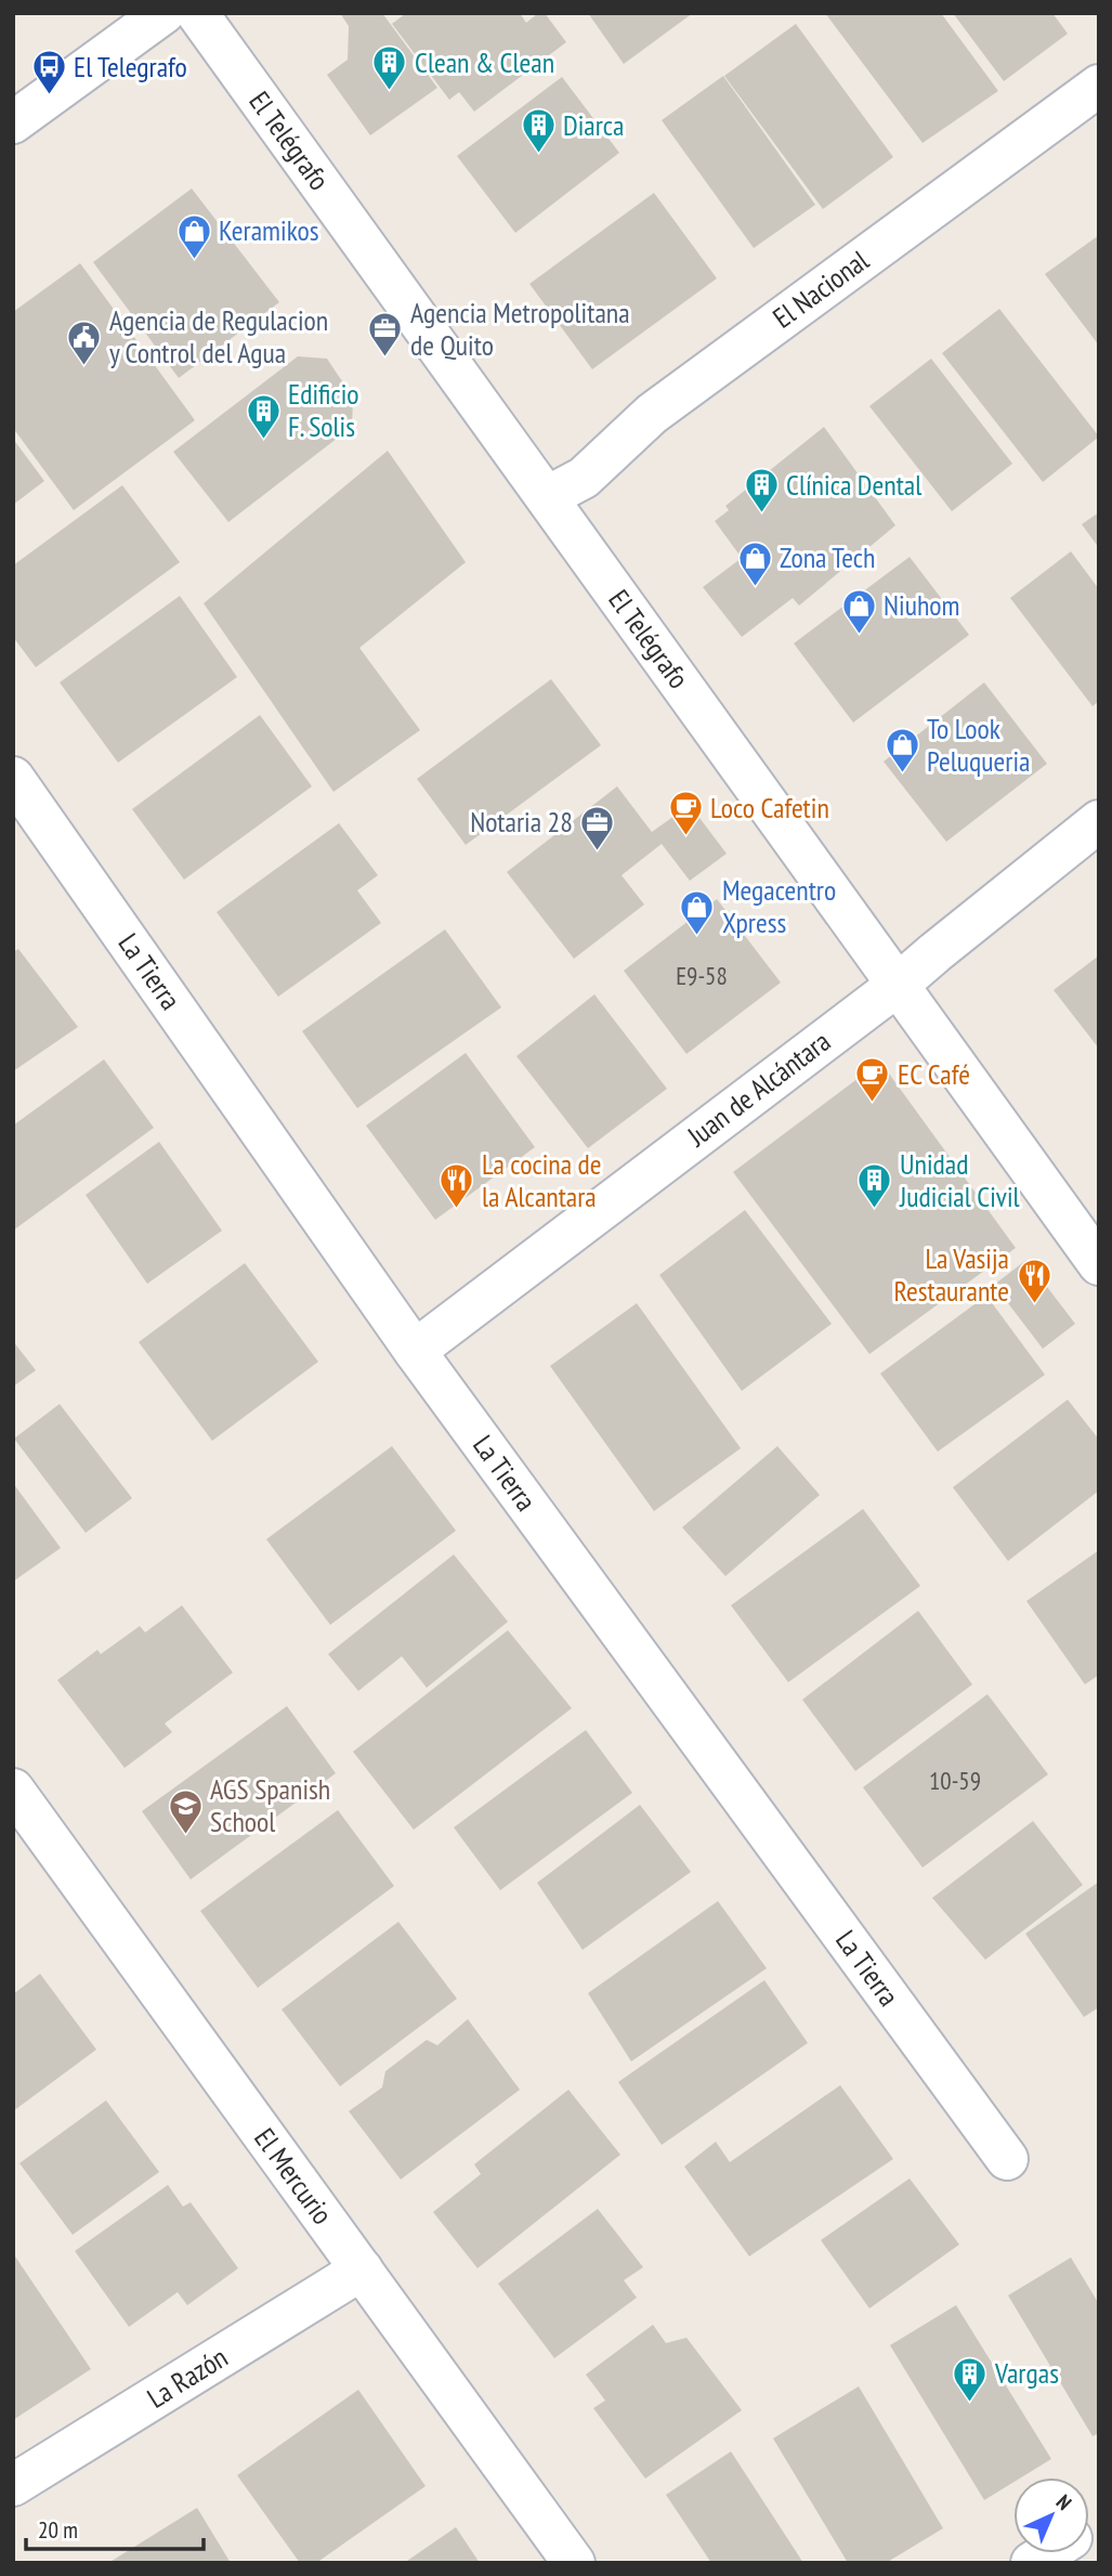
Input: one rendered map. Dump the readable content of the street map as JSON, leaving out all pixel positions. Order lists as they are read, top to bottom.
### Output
{
  "streets": {
    "street": [
      "El Telégrafo",
      "El Nacional",
      "La Tierra",
      "Juan de Alcántara",
      "El Mercurio",
      "La Razón"
    ]
  },
  "crossings": [
    ["El Telégrafo", "El Nacional"],
    ["El Telégrafo", "Juan de Alcántara"],
    ["La Tierra", "Juan de Alcántara"],
    ["El Mercurio", "La Razón"]
  ],
  "places": {
    "building": [
      "Clean & Clean",
      "Diarca",
      "Edificio F. Solis",
      "Clínica Dental",
      "Unidad Judicial Civil",
      "Vargas"
    ],
    "bus stop": ["El Telegrafo"],
    "shop": [
      "Keramikos",
      "Zona Tech",
      "Niuhom",
      "To Look Peluqueria",
      "Megacentro Xpress"
    ],
    "office": ["Agencia Metropolitana de Quito", "Notaria 28"],
    "public building": ["Agencia de Regulacion y Control del Agua"],
    "cafe": ["Loco Cafetin", "EC Café"],
    "restaurant": ["La cocina de la Alcantara", "La Vasija Restaurante"],
    "school or university": ["AGS Spanish School"]
  },
  "house_numbers": ["E9-58", "10-59"],
  "scale_bar": "20 m",
  "north": "top right"
}
